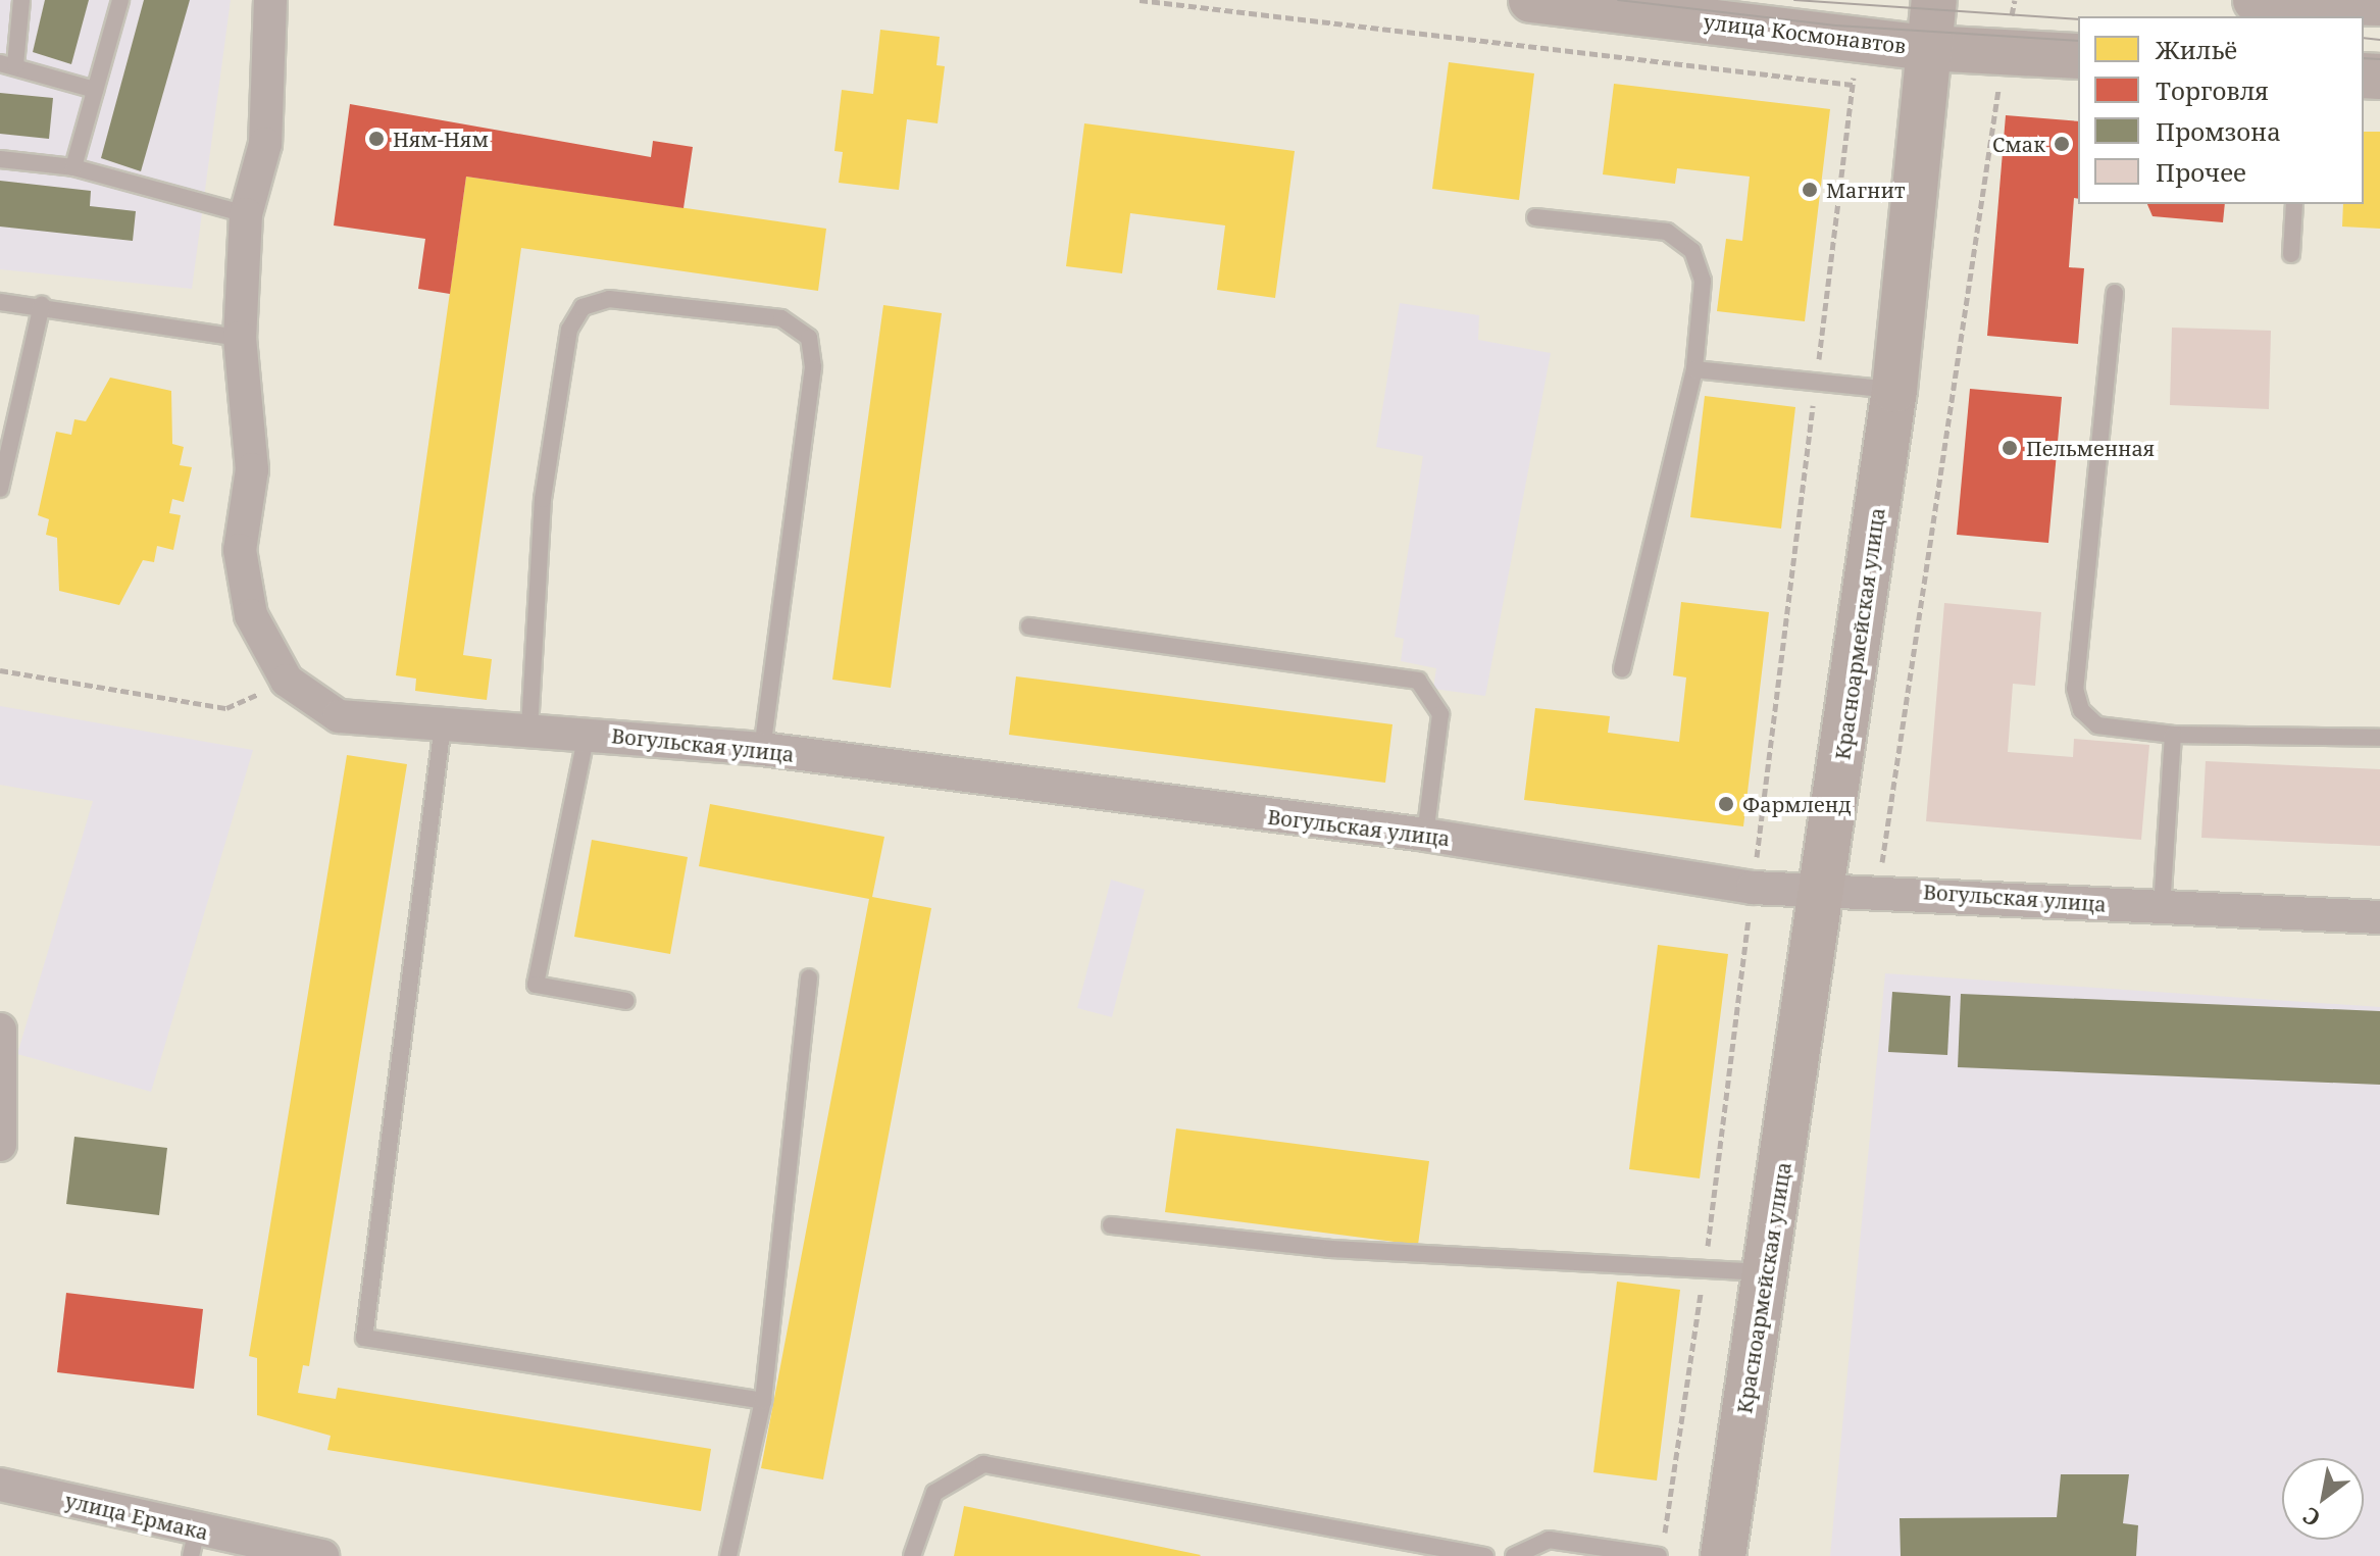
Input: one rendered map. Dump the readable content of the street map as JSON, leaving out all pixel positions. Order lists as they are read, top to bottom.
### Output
{
  "streets": {
    "street": [
      "улица Космонавтов",
      "Красноармейская улица",
      "Вогульская улица",
      "улица Ермака"
    ]
  },
  "crossings": [
    ["улица Космонавтов", "Красноармейская улица"],
    ["Красноармейская улица", "Вогульская улица"]
  ],
  "places": [
    "Ням-Ням",
    "Смак",
    "Магнит",
    "Пельменная",
    "Фармленд"
  ],
  "legend": [
    "Жильё",
    "Торговля",
    "Промзона",
    "Прочее"
  ],
  "north": "bottom left"
}
